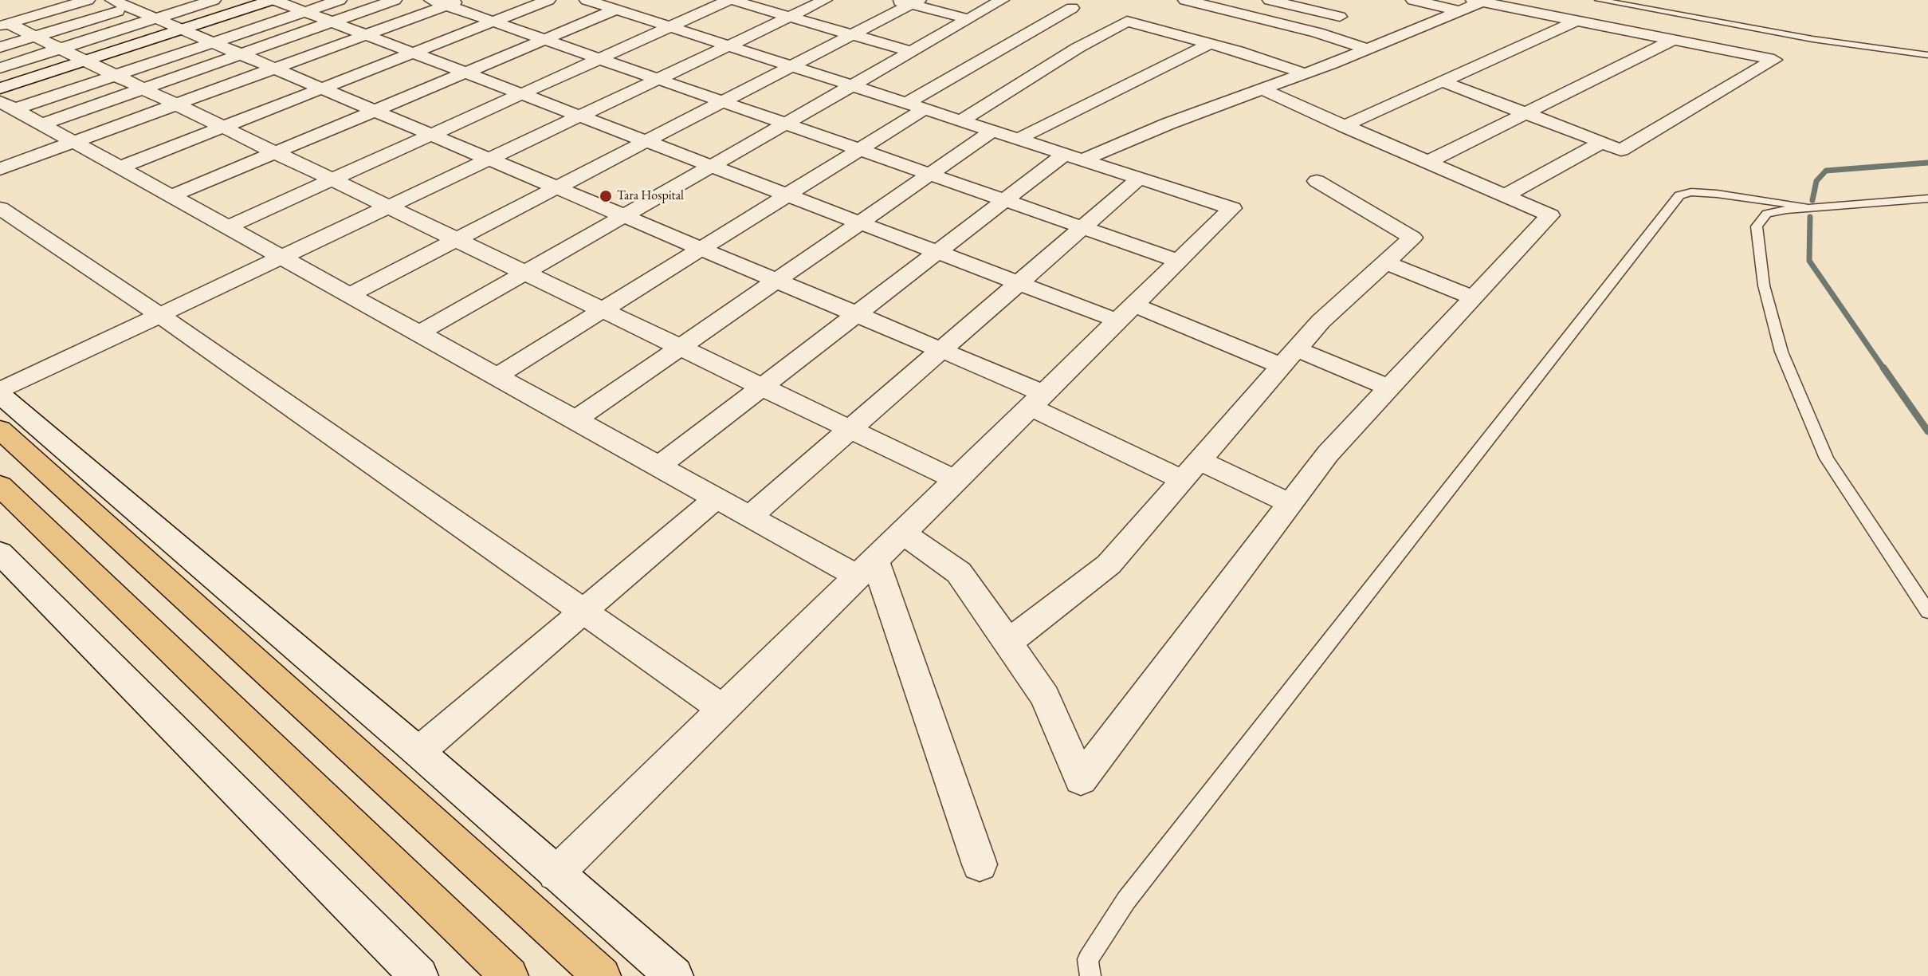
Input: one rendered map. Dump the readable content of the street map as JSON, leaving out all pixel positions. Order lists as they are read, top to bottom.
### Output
{
  "places": ["Tara Hospital"]
}
